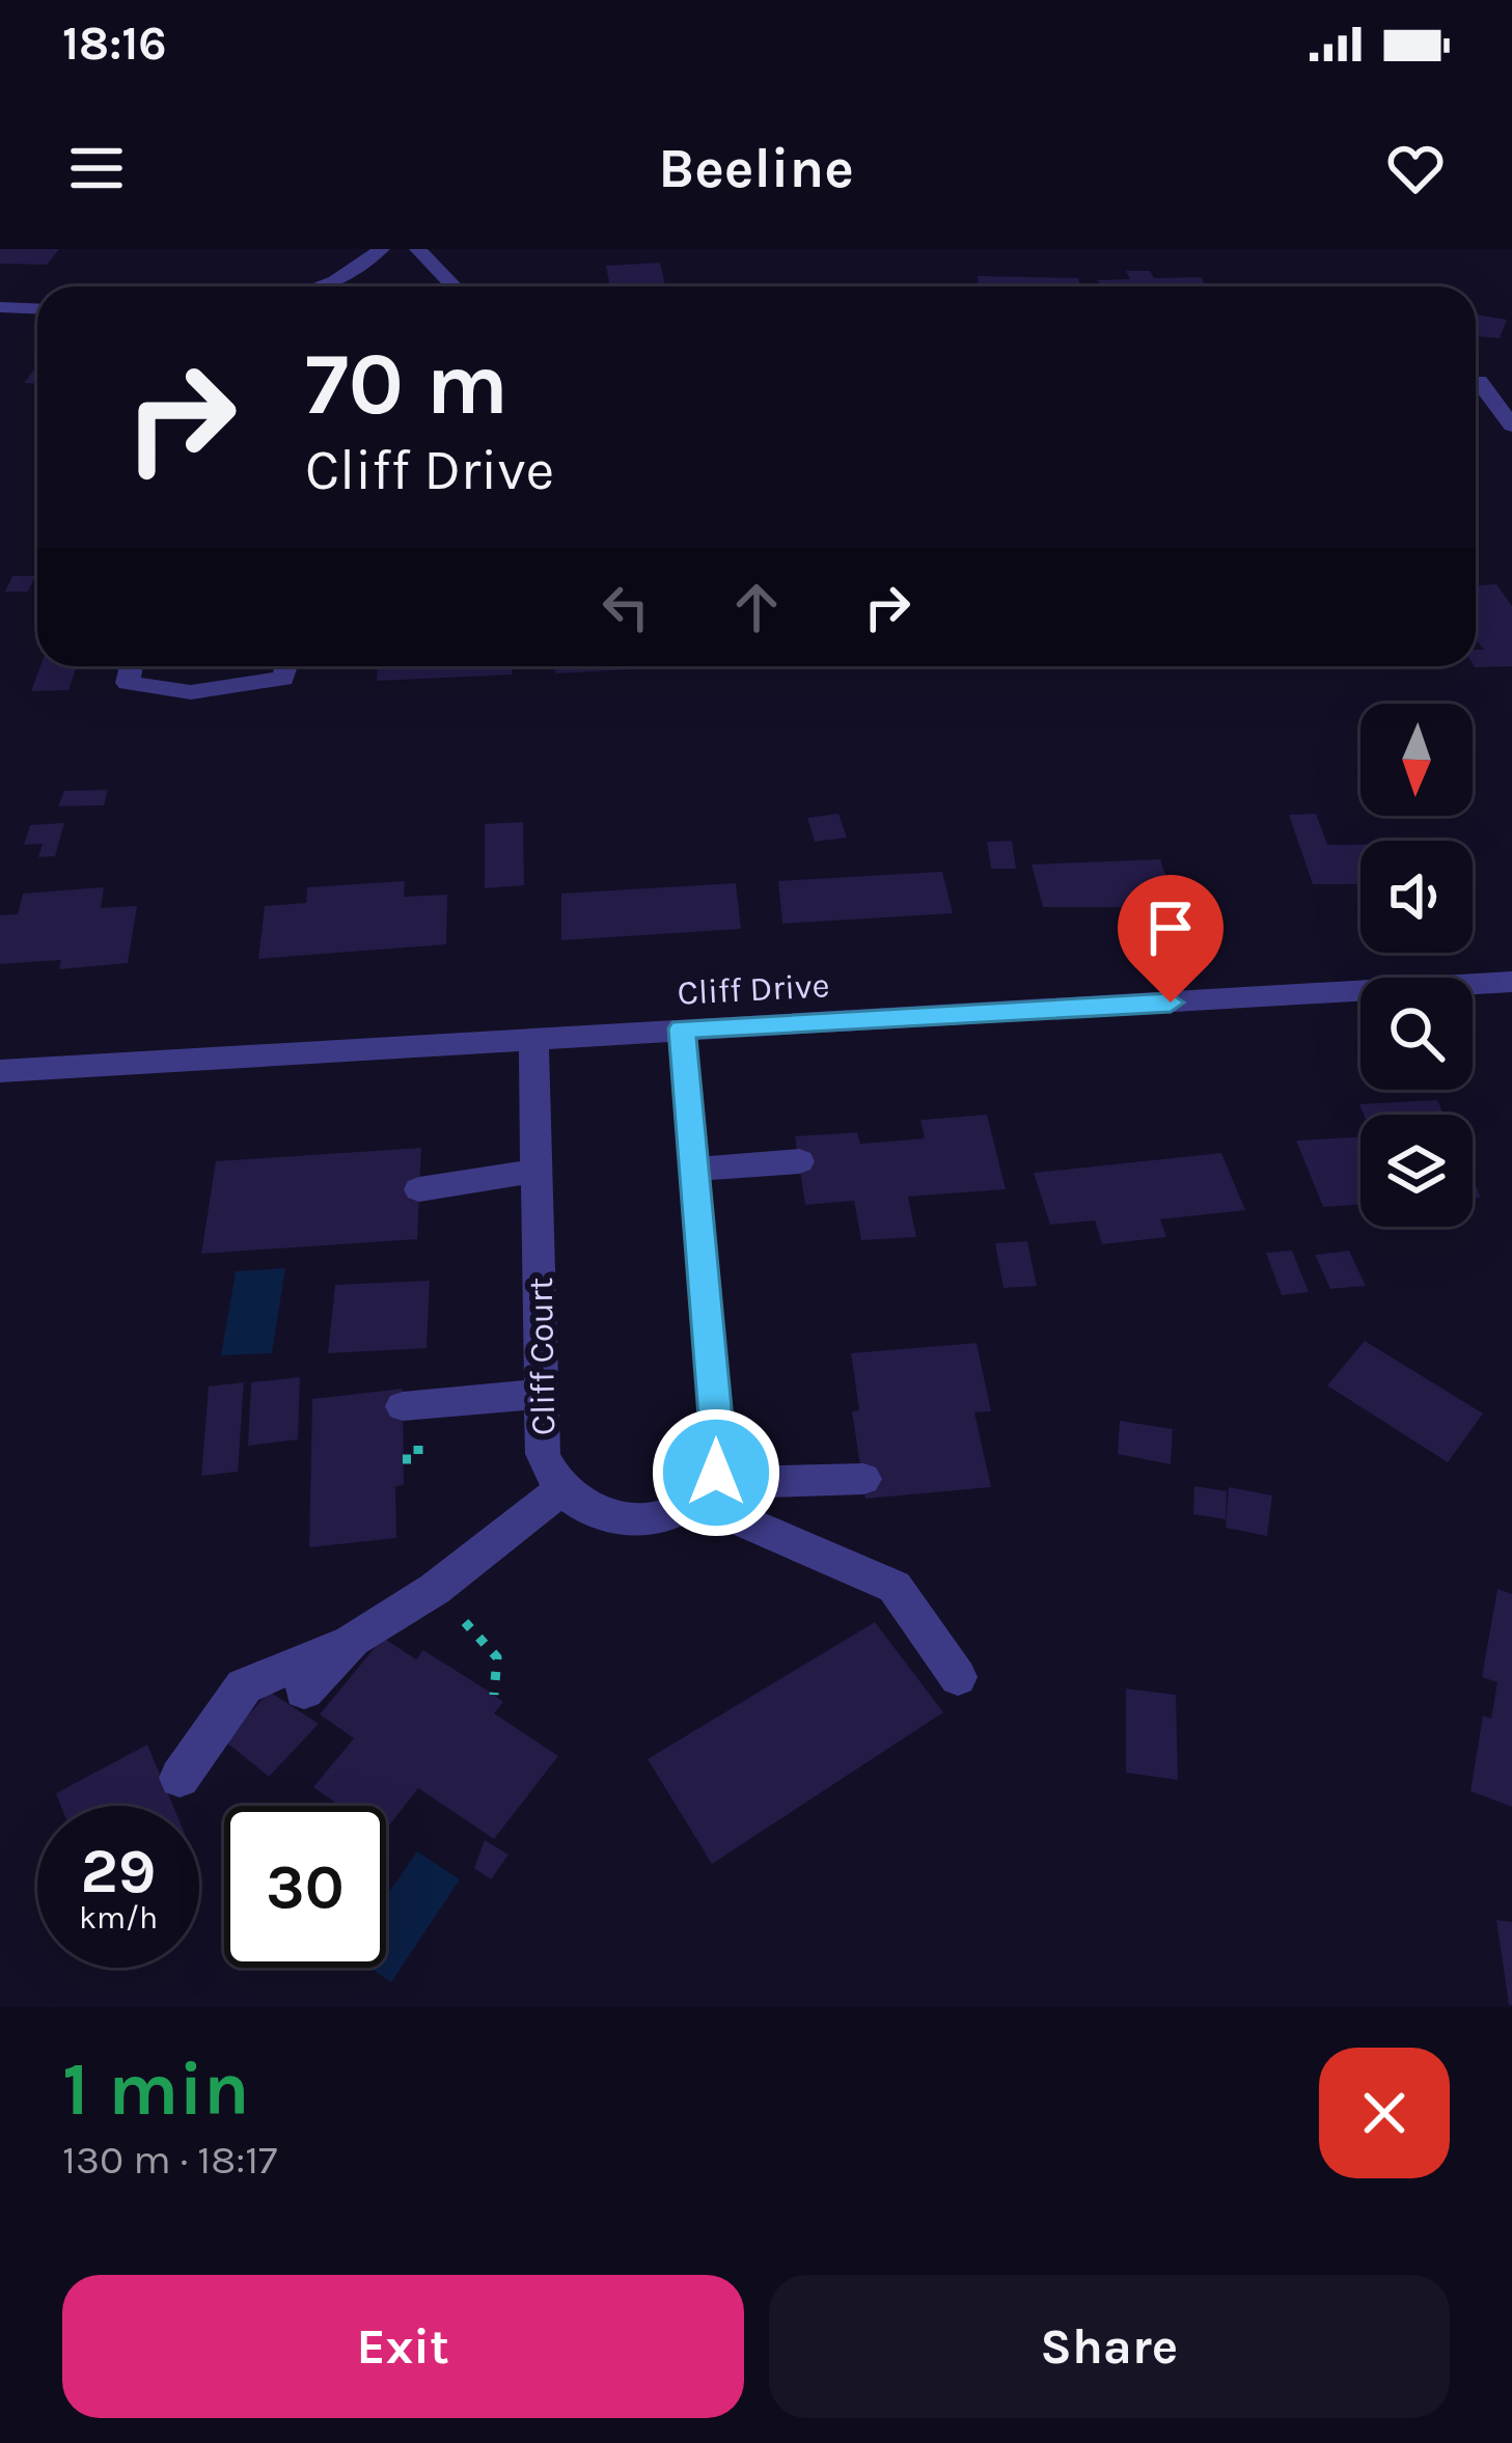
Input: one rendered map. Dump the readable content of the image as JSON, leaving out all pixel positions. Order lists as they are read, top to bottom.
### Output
{
  "streets": {
    "street": ["Cliff Drive", "Cliff Court"]
  },
  "crossings": [
    ["Cliff Drive", "Cliff Court"]
  ],
  "north": "bottom",
  "page": {
    "status": "18:16",
    "header": "Beeline",
    "turn": ["70 m", "Cliff Drive"],
    "speed": "29 km/h",
    "limit": "30",
    "heading": ["1 min", "130 m · 18:17"],
    "buttons": ["Exit", "Share"]
  }
}
